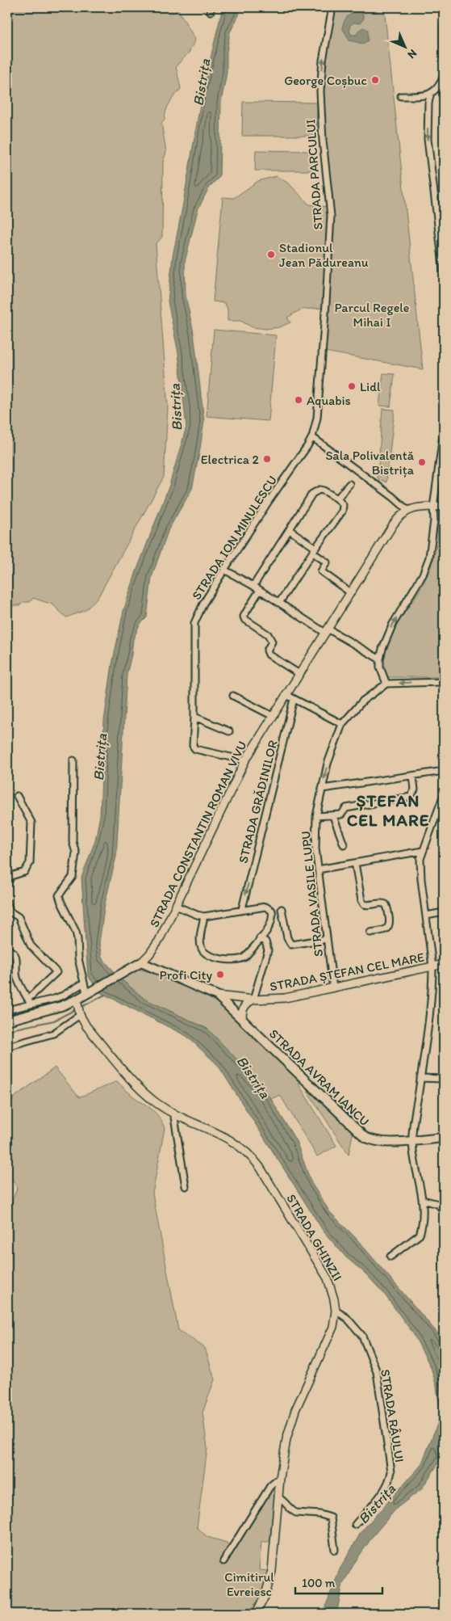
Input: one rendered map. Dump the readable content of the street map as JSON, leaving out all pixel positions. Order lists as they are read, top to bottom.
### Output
{
  "streets": {
    "main road": ["STRADA ȘTEFAN CEL MARE", "STRADA AVRAM IANCU"],
    "street": [
      "STRADA PARCULUI",
      "STRADA ION MINULESCU",
      "STRADA GRĂDINILOR",
      "STRADA CONSTANTIN ROMAN VIVU",
      "STRADA VASILE LUPU",
      "STRADA GHINZII",
      "STRADA RÂULUI"
    ]
  },
  "crossings": [
    ["STRADA PARCULUI", "STRADA ION MINULESCU"],
    ["STRADA ION MINULESCU", "STRADA CONSTANTIN ROMAN VIVU"],
    ["STRADA CONSTANTIN ROMAN VIVU", "STRADA ȘTEFAN CEL MARE"],
    ["STRADA VASILE LUPU", "STRADA ȘTEFAN CEL MARE"],
    ["STRADA ȘTEFAN CEL MARE", "STRADA AVRAM IANCU"],
    ["STRADA GHINZII", "STRADA RÂULUI"]
  ],
  "one_way": ["STRADA PARCULUI", "STRADA GRĂDINILOR"],
  "districts": ["ȘTEFAN CEL MARE"],
  "water": ["Bistrița"],
  "parks": ["Parcul Regele Mihai I", "Cimitirul Evreiesc"],
  "places": [
    "George Coșbuc",
    "Stadionul Jean Pădureanu",
    "Lidl",
    "Aquabis",
    "Electrica 2",
    "Sala Polivalentă Bistrița",
    "Profi City"
  ],
  "scale_bar": "100 m",
  "north": "bottom right"
}
